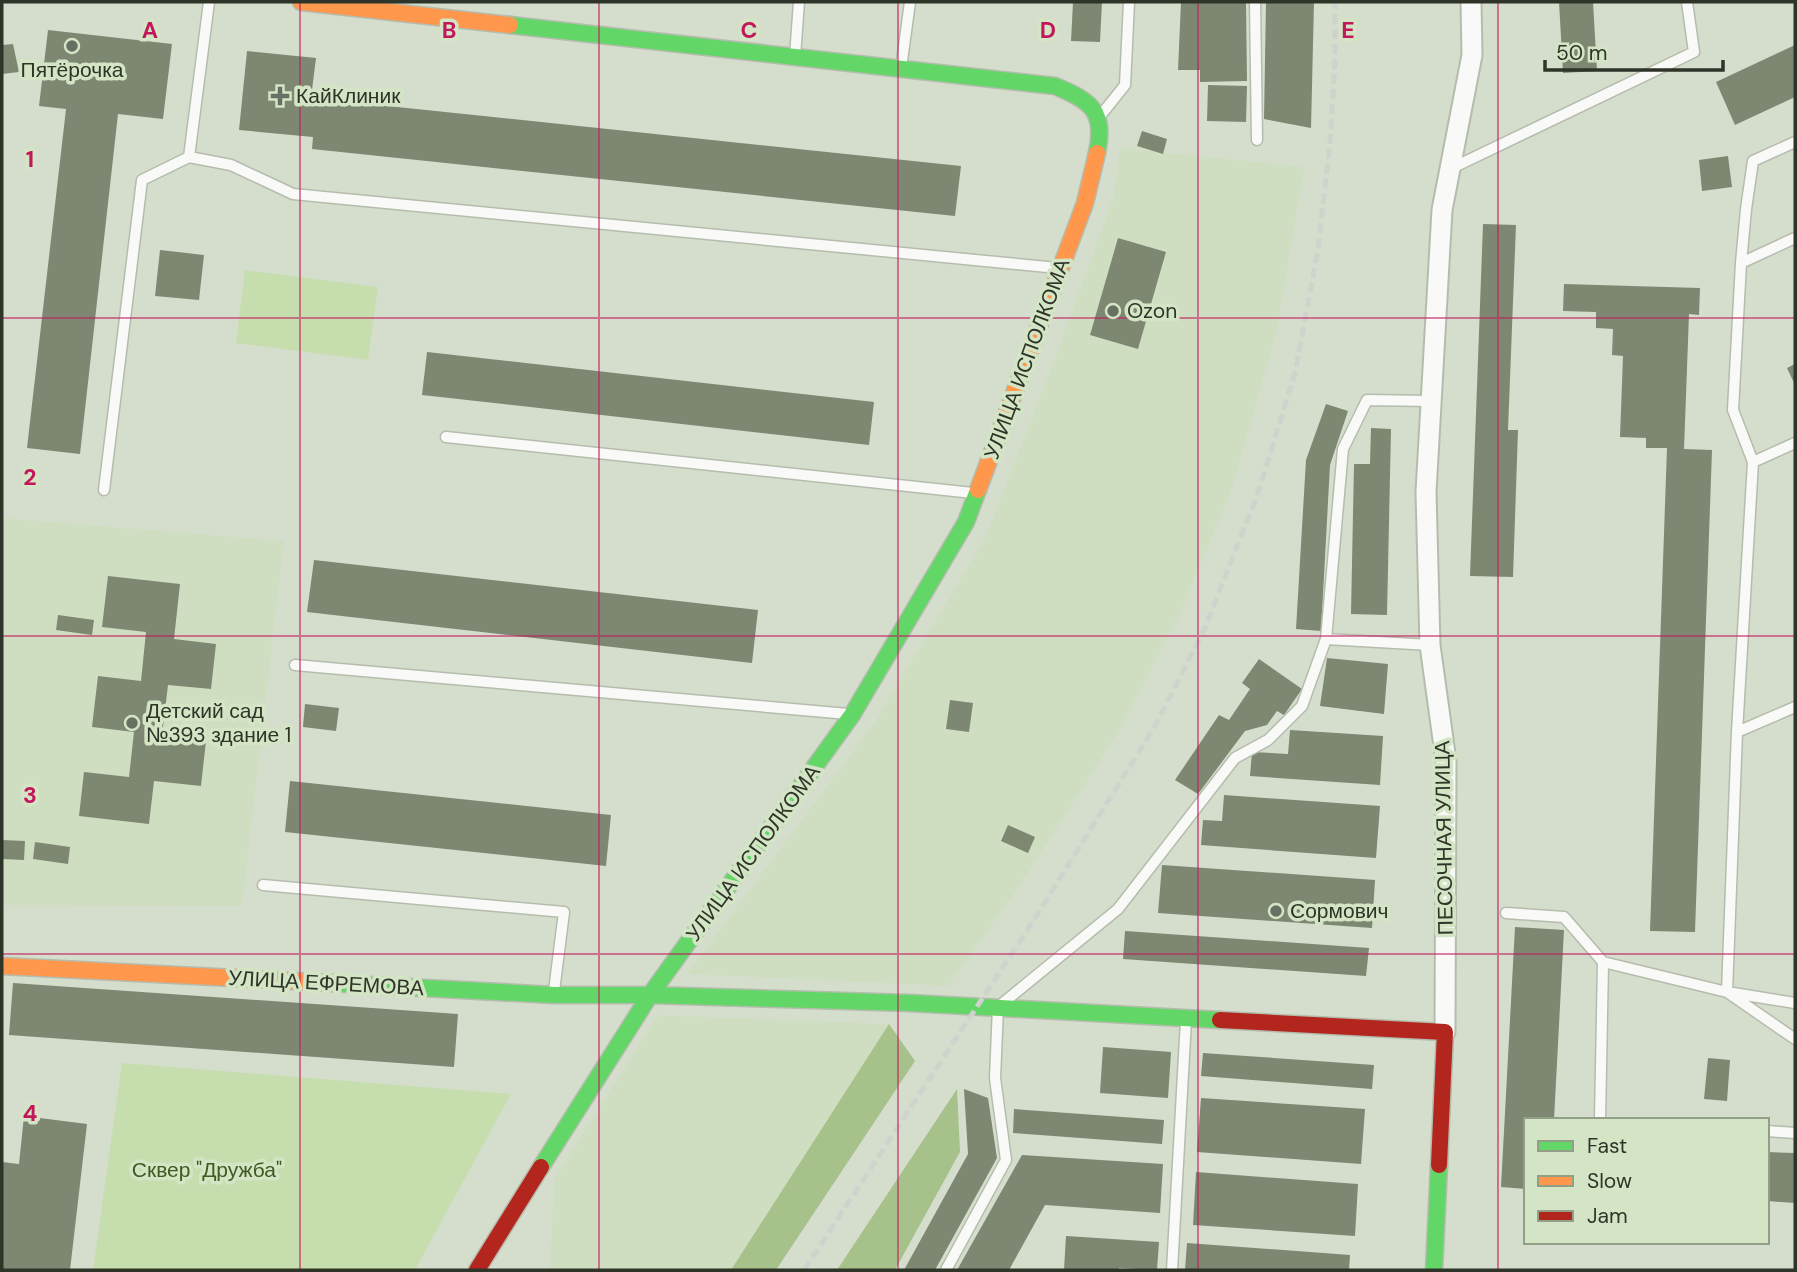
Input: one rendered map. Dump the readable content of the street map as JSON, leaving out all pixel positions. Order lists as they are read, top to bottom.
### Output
{
  "streets": {
    "street": ["УЛИЦА ИСПОЛКОМА", "ПЕСОЧНАЯ УЛИЦА", "УЛИЦА ЕФРЕМОВА"]
  },
  "crossings": [
    ["УЛИЦА ИСПОЛКОМА", "УЛИЦА ЕФРЕМОВА"],
    ["ПЕСОЧНАЯ УЛИЦА", "УЛИЦА ЕФРЕМОВА"]
  ],
  "parks": ["Сквер \"Дружба\""],
  "places": {
    "other": [
      "Пятёрочка",
      "Ozon",
      "Детский сад №393 здание 1",
      "Сормович"
    ],
    "health": ["КайКлиник"]
  },
  "legend": ["Fast", "Slow", "Jam"],
  "scale_bar": "50 m",
  "grid": {
    "columns": [
      "A",
      "B",
      "C",
      "D",
      "E"
    ],
    "rows": [
      "1",
      "2",
      "3",
      "4"
    ]
  }
}
